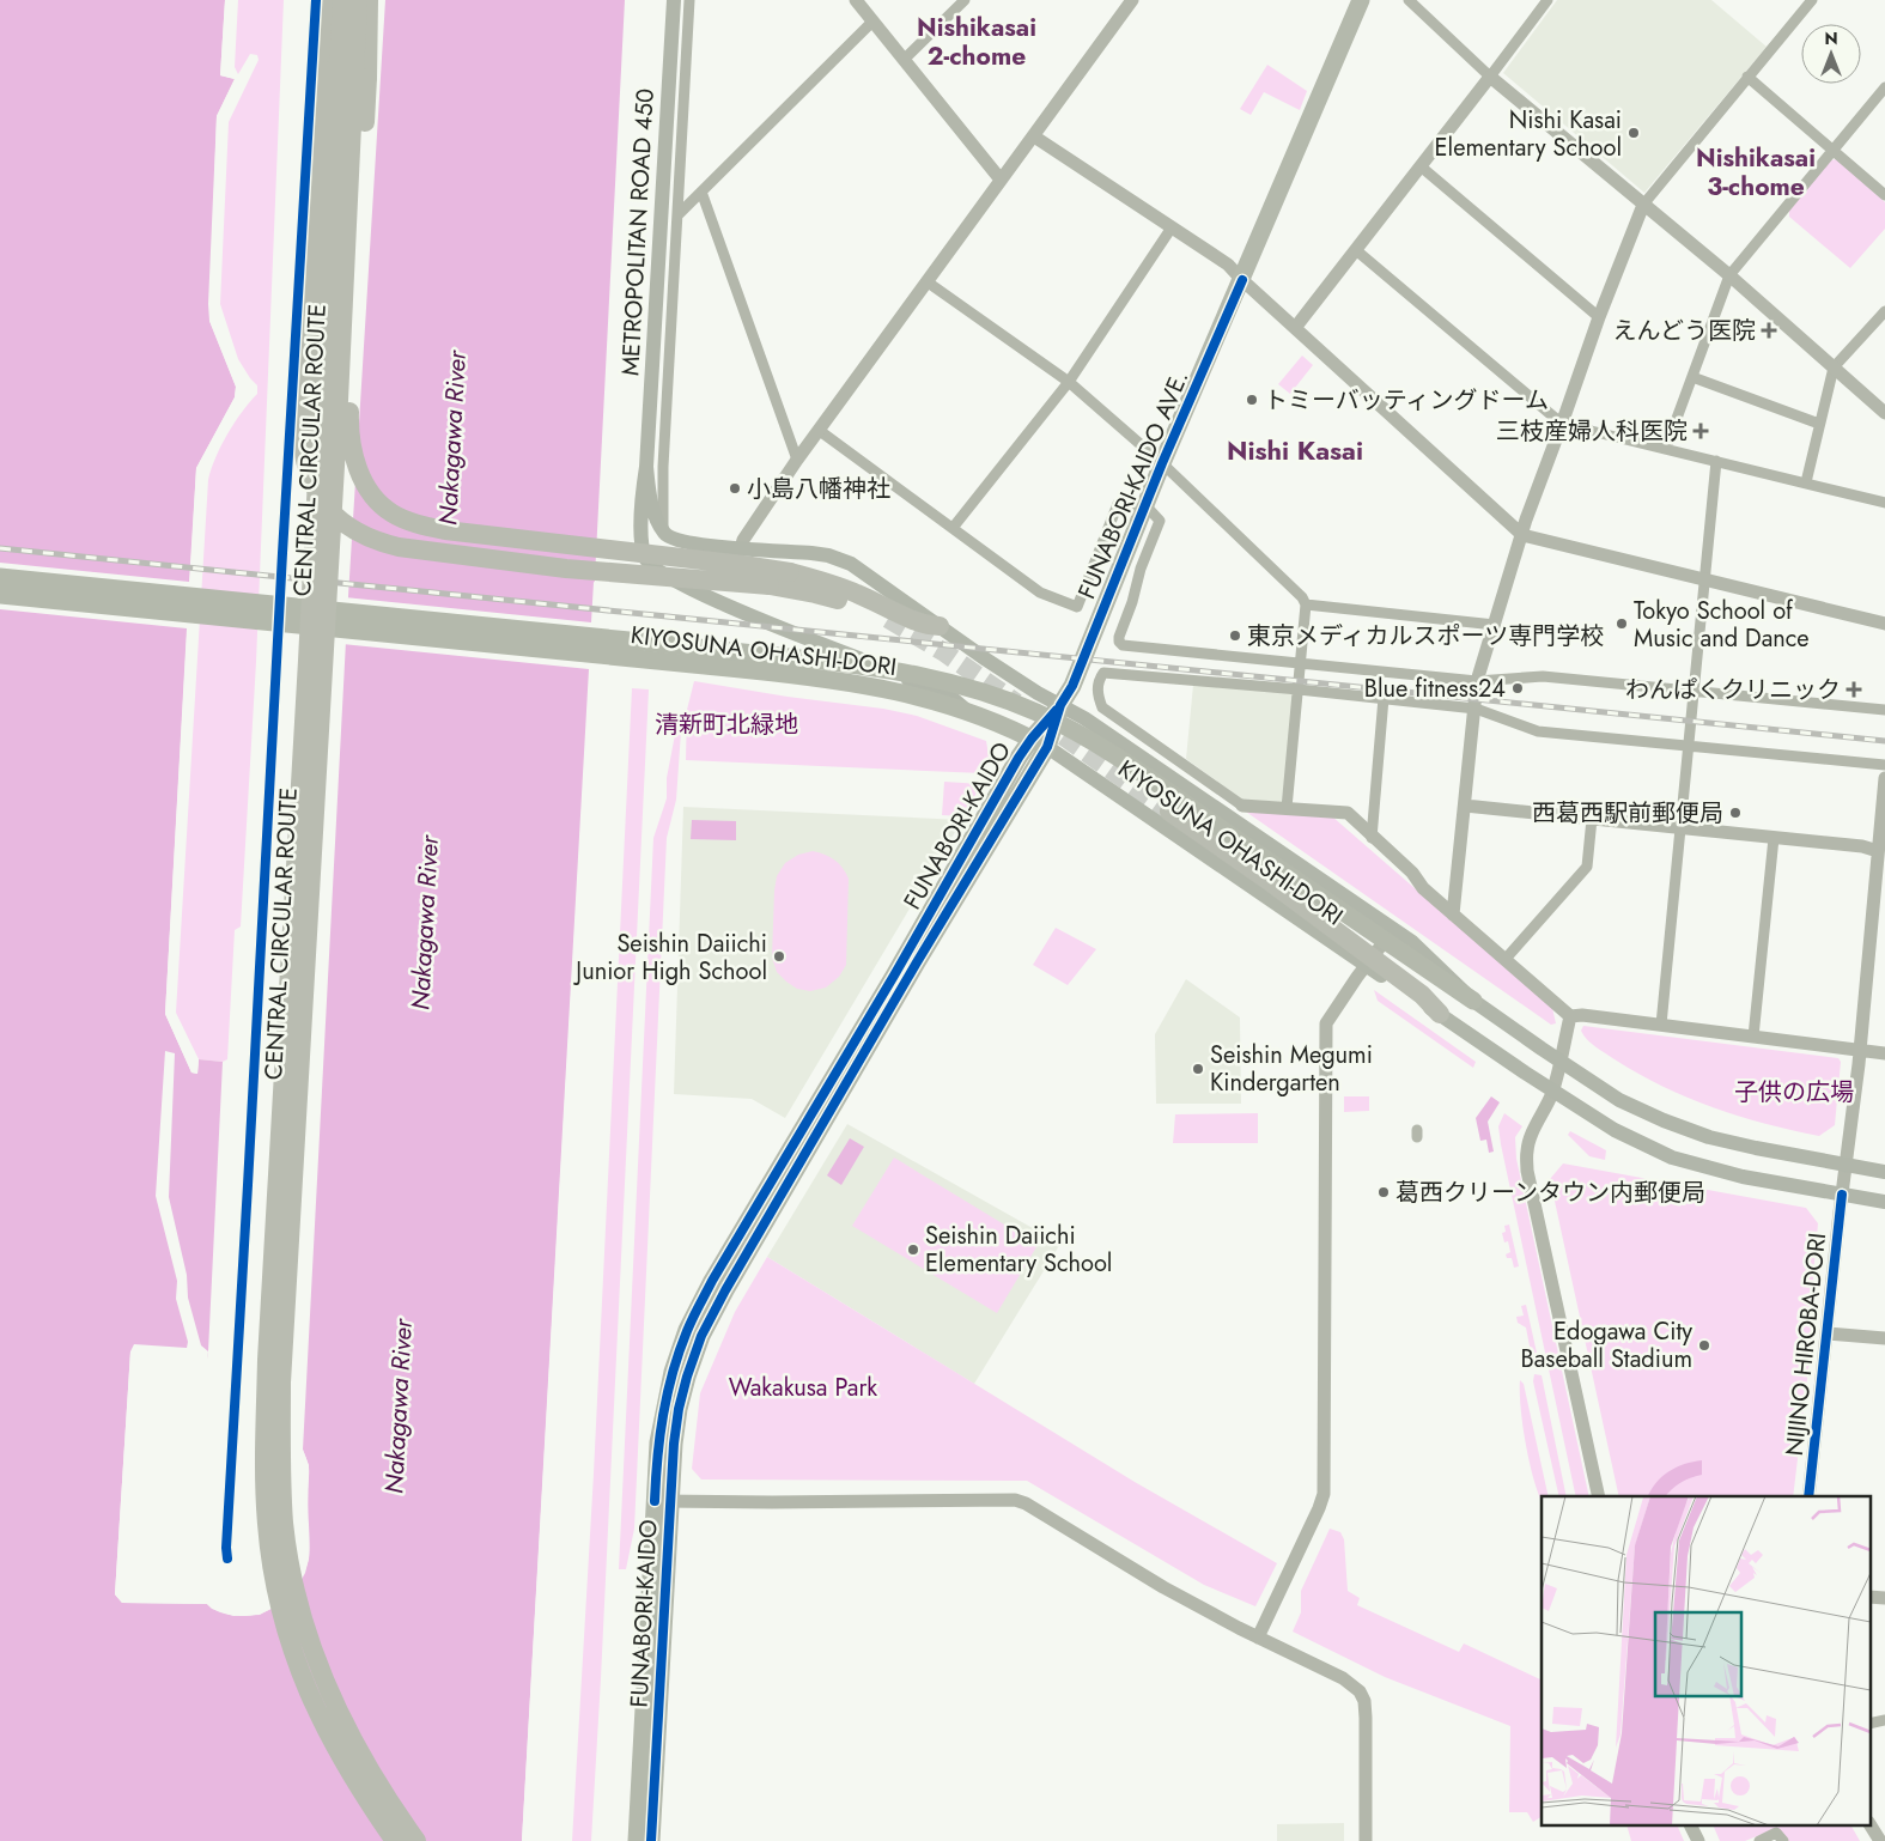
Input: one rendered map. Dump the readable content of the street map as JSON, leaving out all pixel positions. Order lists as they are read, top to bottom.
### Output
{
  "streets": {
    "highway": ["CENTRAL CIRCULAR ROUTE"],
    "main road": [
      "METROPOLITAN ROAD 450",
      "FUNABORI-KAIDO AVE.",
      "KIYOSUNA OHASHI-DORI",
      "FUNABORI-KAIDO"
    ],
    "street": ["NIJINO HIROBA-DORI"]
  },
  "crossings": [
    ["FUNABORI-KAIDO AVE.", "KIYOSUNA OHASHI-DORI"],
    ["FUNABORI-KAIDO AVE.", "FUNABORI-KAIDO"],
    ["KIYOSUNA OHASHI-DORI", "FUNABORI-KAIDO"],
    ["KIYOSUNA OHASHI-DORI", "NIJINO HIROBA-DORI"]
  ],
  "districts": ["Nishikasai 2-chome", "Nishikasai 3-chome", "Nishi Kasai"],
  "water": ["Nakagawa River"],
  "parks": ["清新町北緑地", "子供の広場", "Wakakusa Park"],
  "places": {
    "other": [
      "Nishi Kasai Elementary School",
      "トミーバッティングドーム",
      "小島八幡神社",
      "Tokyo School of Music and Dance",
      "東京メディカルスポーツ専門学校",
      "Blue fitness24",
      "西葛西駅前郵便局",
      "Seishin Daiichi Junior High School",
      "Seishin Megumi Kindergarten",
      "葛西クリーンタウン内郵便局",
      "Seishin Daiichi Elementary School",
      "Edogawa City Baseball Stadium"
    ],
    "health": ["えんどう医院", "三枝産婦人科医院", "わんぱくクリニック"]
  },
  "north": "top"
}
